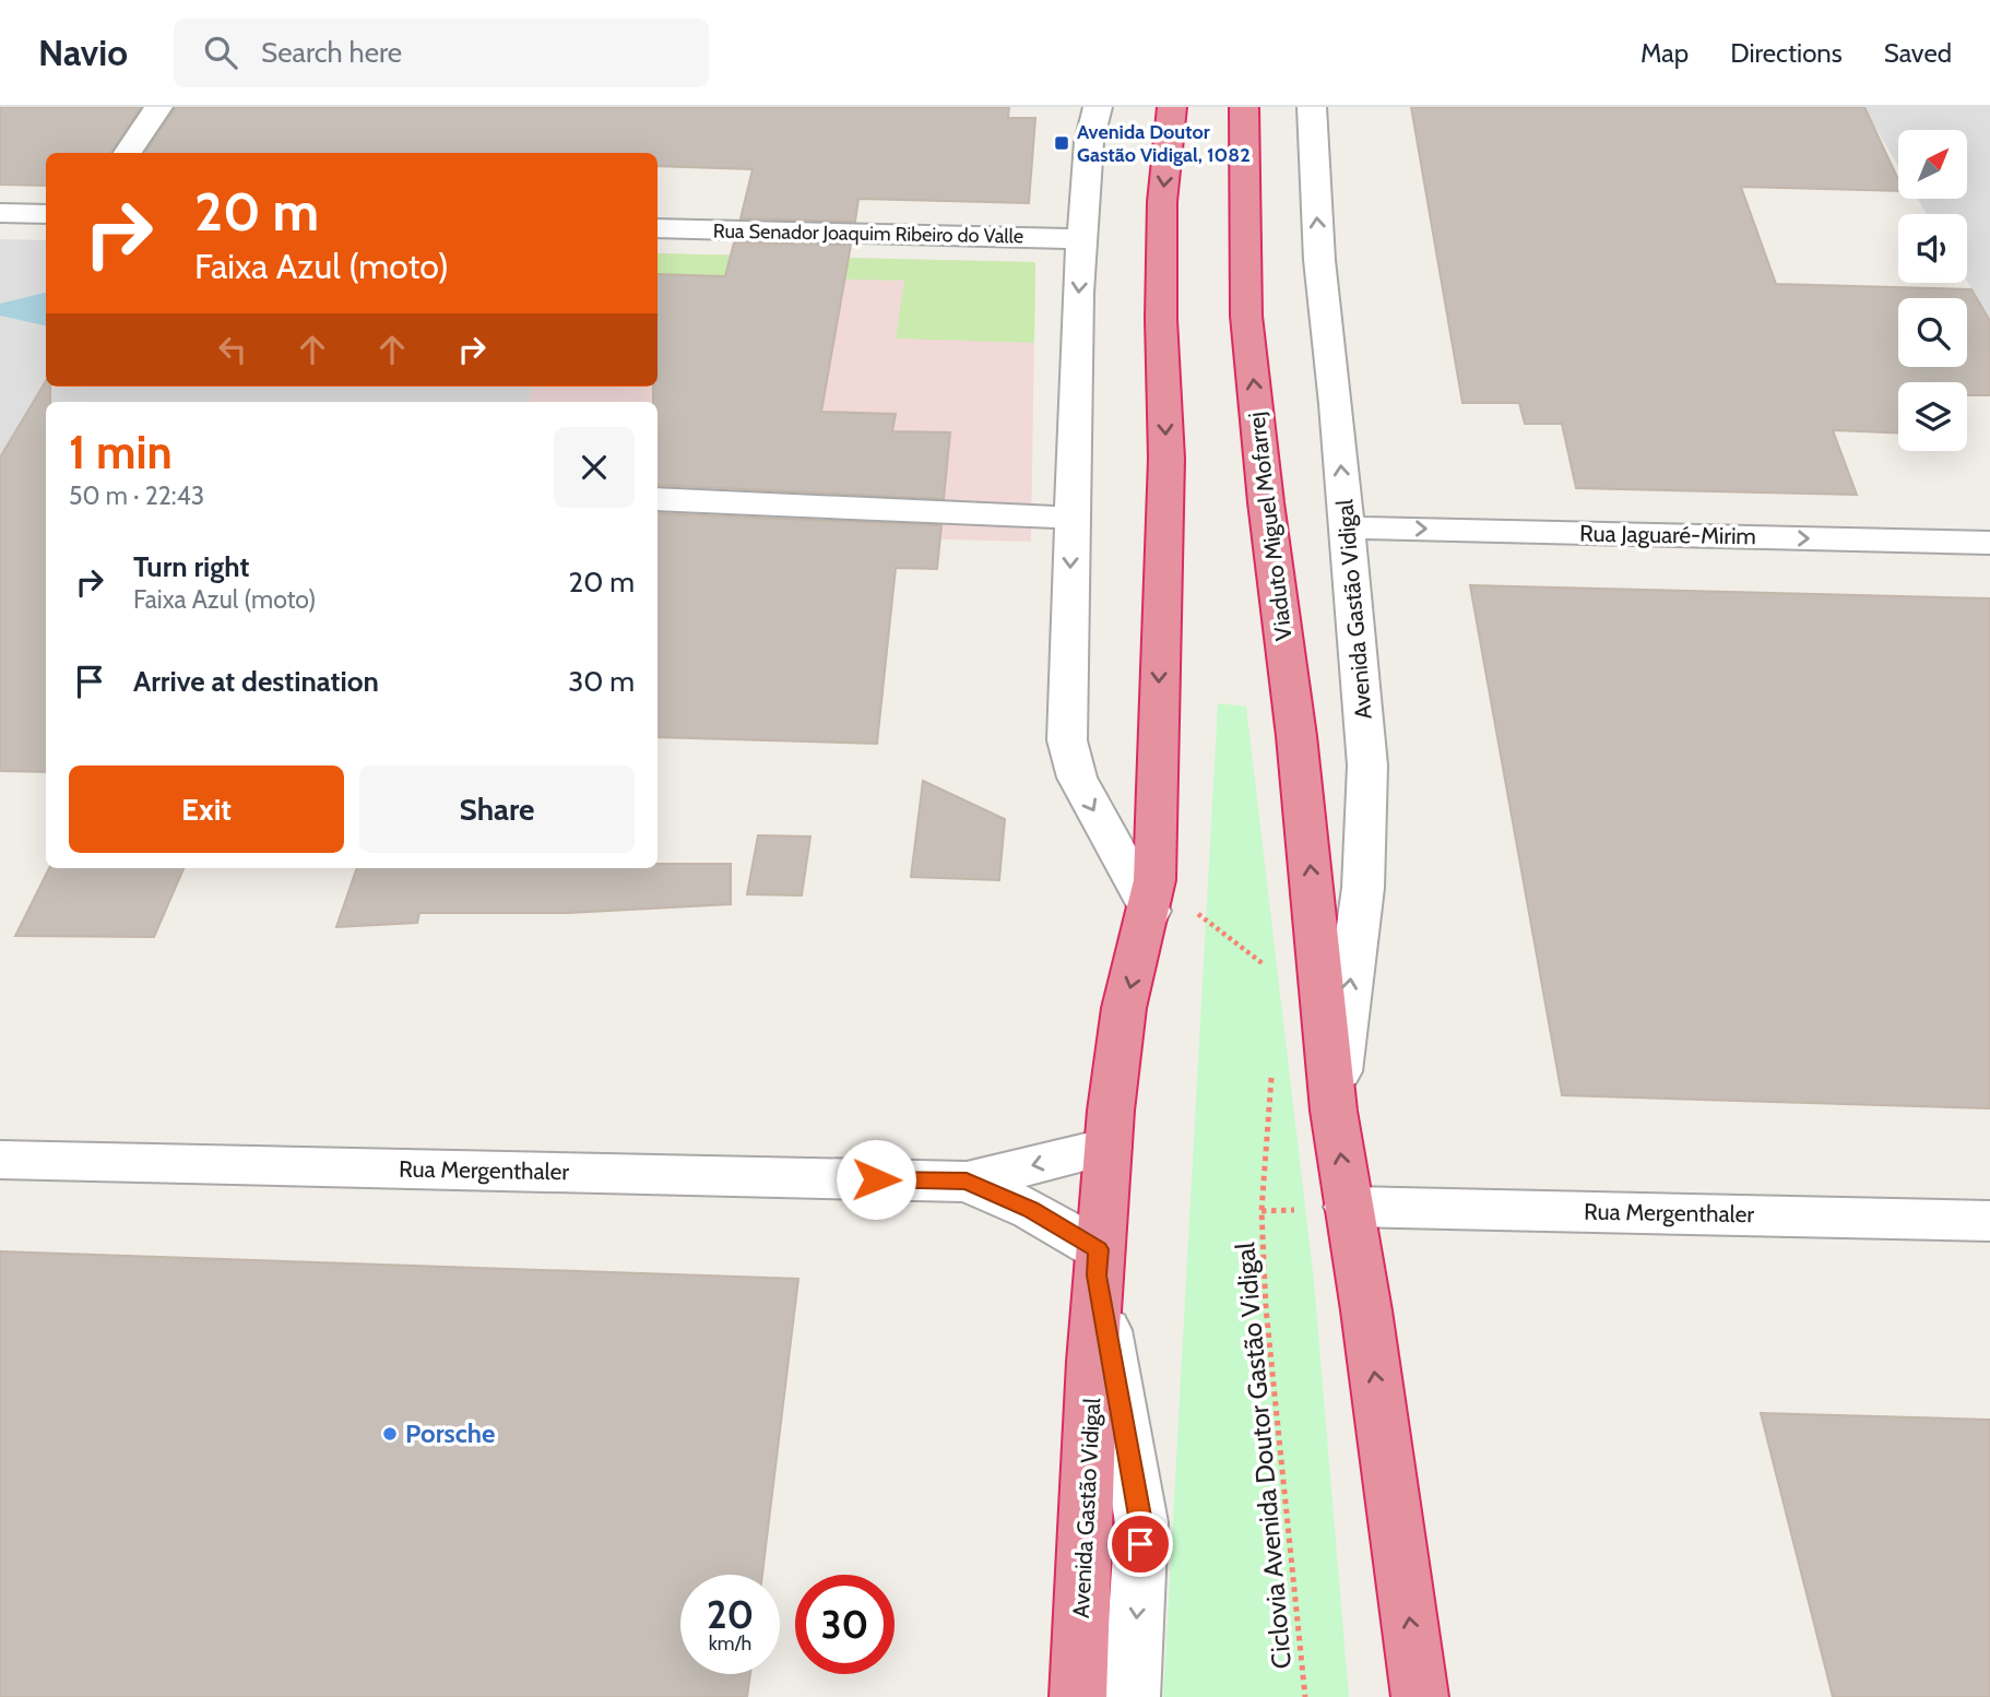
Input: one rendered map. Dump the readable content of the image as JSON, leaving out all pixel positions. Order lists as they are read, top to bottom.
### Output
{
  "streets": {
    "highway": ["Viaduto Miguel Mofarrej", "Avenida Gastão Vidigal"],
    "street": ["Rua Senador Joaquim Ribeiro do Valle", "Rua Jaguaré-Mirim", "Rua Mergenthaler"],
    "path": ["Ciclovia Avenida Doutor Gastão Vidigal"]
  },
  "crossings": [
    ["Viaduto Miguel Mofarrej", "Avenida Gastão Vidigal"],
    ["Rua Jaguaré-Mirim", "Avenida Gastão Vidigal"],
    ["Avenida Gastão Vidigal", "Rua Mergenthaler"]
  ],
  "one_way": ["Rua Jaguaré-Mirim"],
  "places": {
    "transit": ["Avenida Doutor Gastão Vidigal, 1082"],
    "other": ["Porsche"]
  },
  "north": "top right",
  "page": {
    "header": "Navio",
    "search": "Search here",
    "nav": ["Map", "Directions", "Saved"],
    "turn": ["20 m", "Faixa Azul (moto)"],
    "heading": ["1 min", "50 m · 22:43"],
    "list": [
      {
        "name": "Turn right",
        "note": "Faixa Azul (moto)",
        "value": "20 m"
      },
      {
        "name": "Arrive at destination",
        "value": "30 m"
      }
    ],
    "buttons": ["Exit", "Share"],
    "speed": "20 km/h",
    "limit": "30"
  }
}
